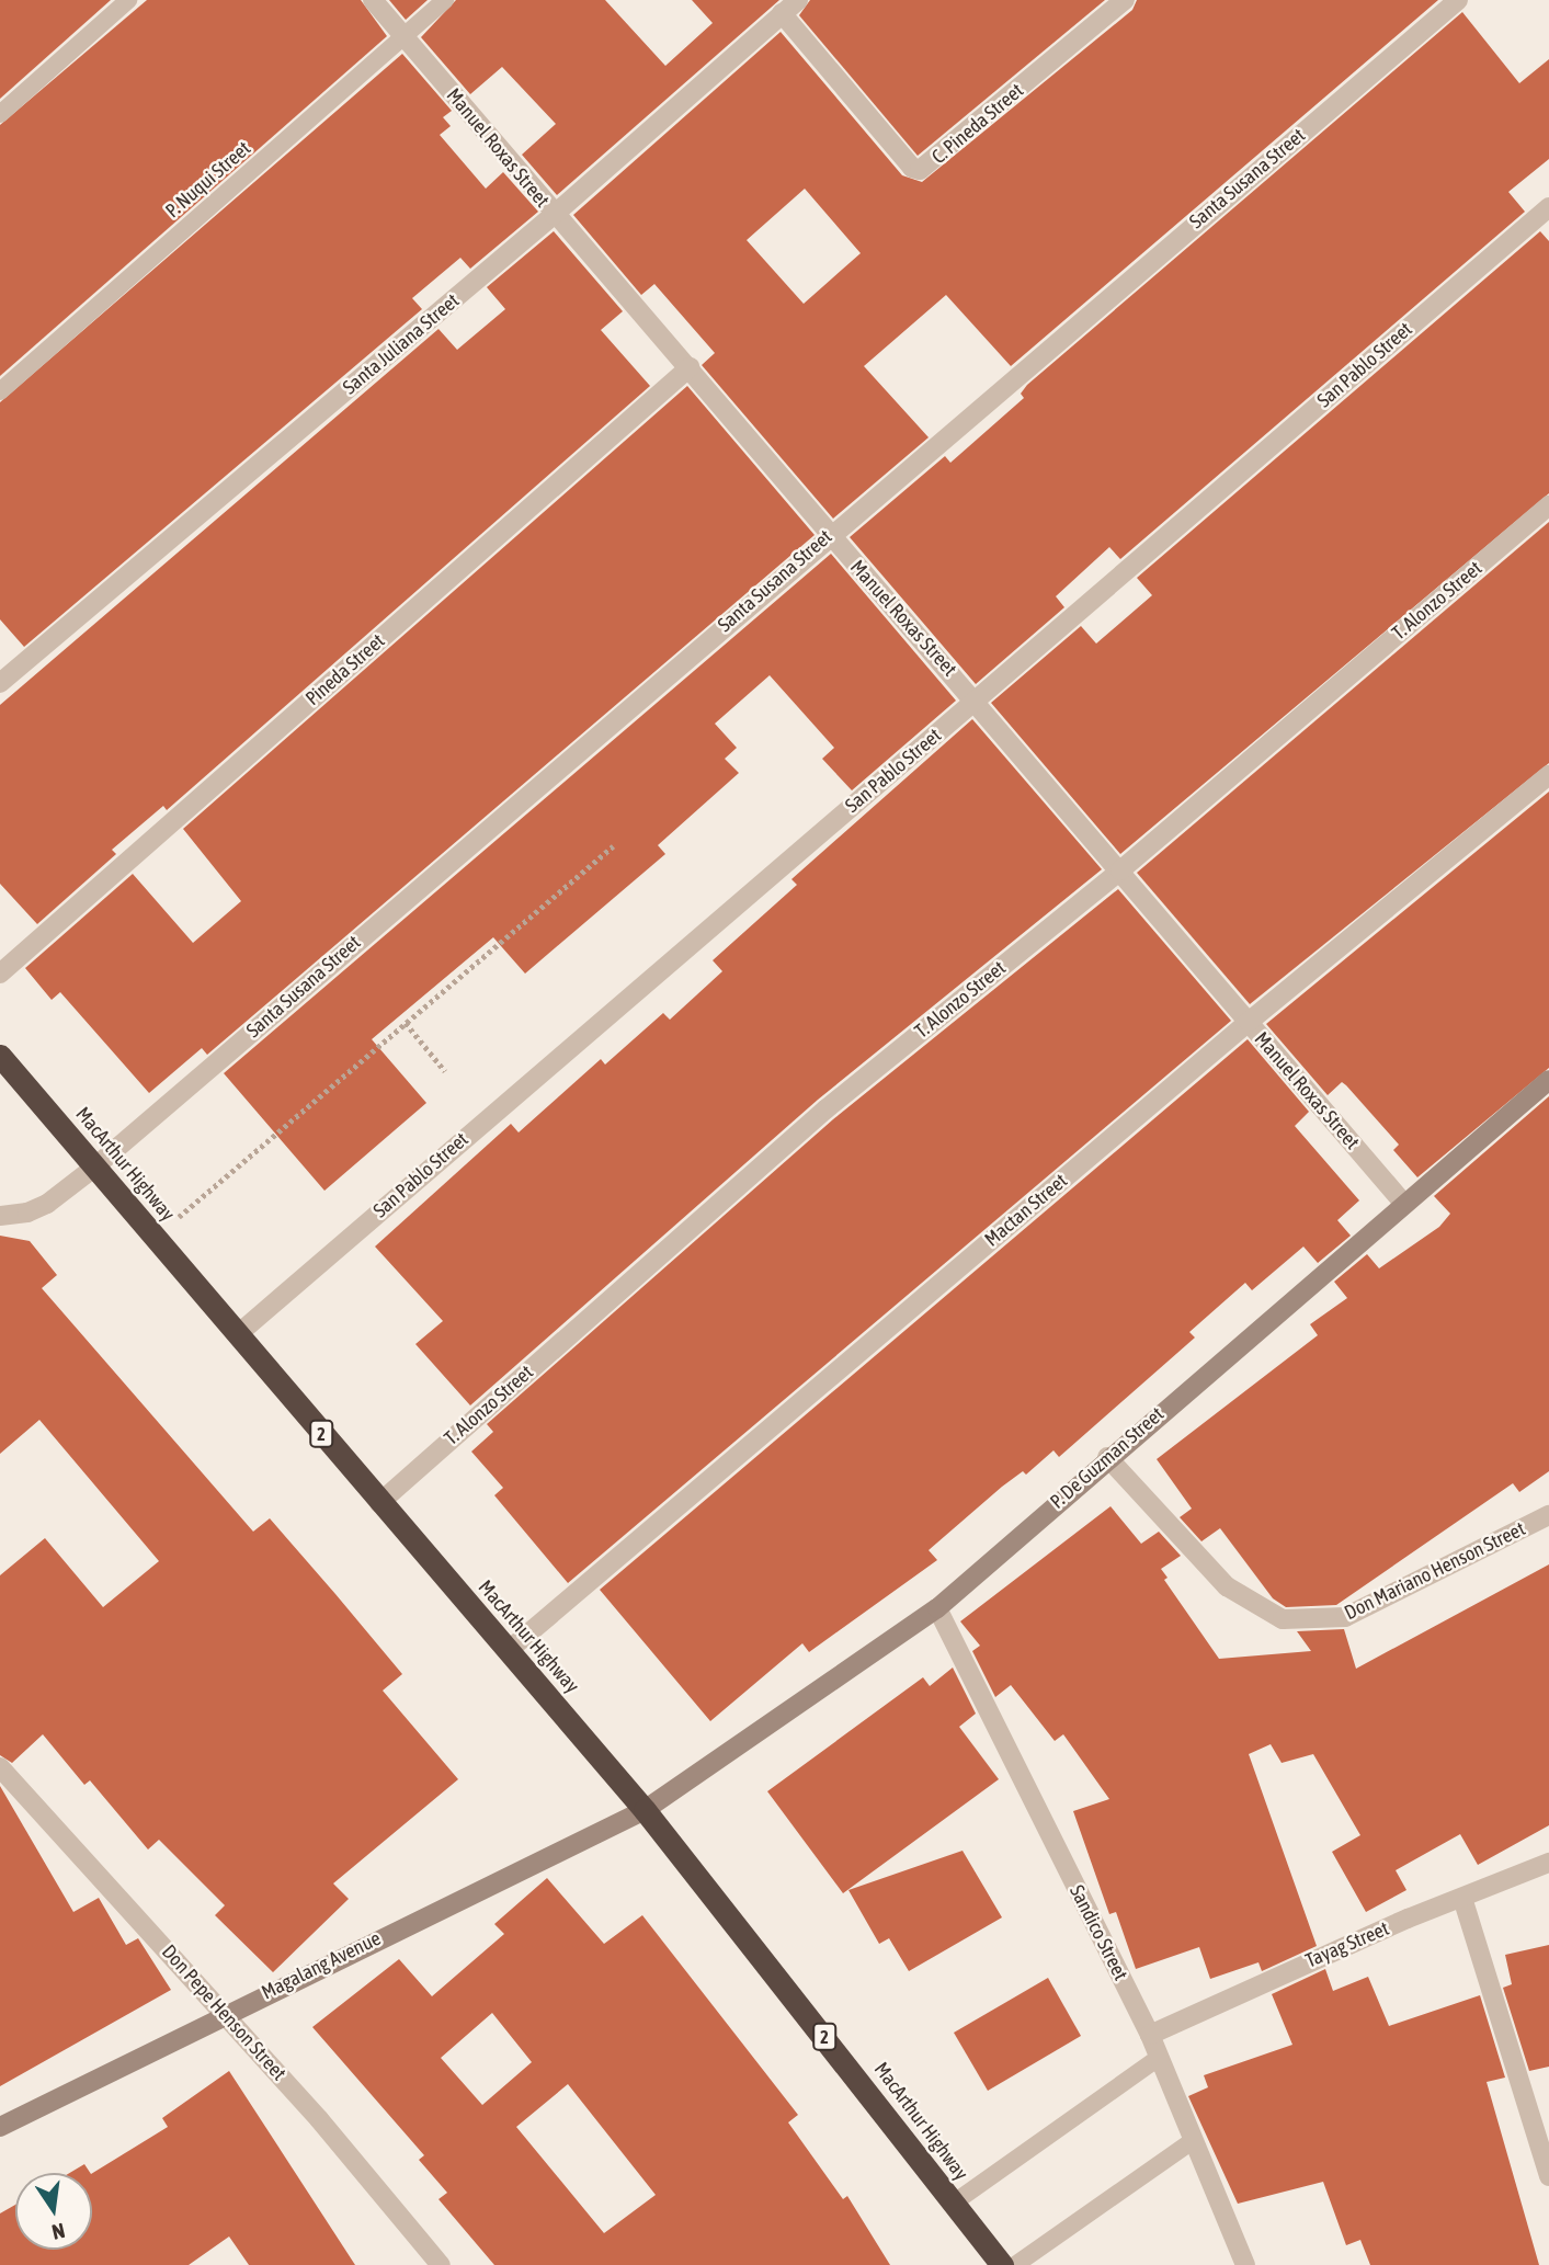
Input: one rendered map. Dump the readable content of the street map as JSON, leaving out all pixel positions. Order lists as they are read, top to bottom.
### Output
{
  "streets": {
    "highway": ["MacArthur Highway", "2"],
    "street": [
      "C. Pineda Street",
      "Manuel Roxas Street",
      "Santa Susana Street",
      "Santa Juliana Street",
      "San Pablo Street",
      "T. Alonzo Street",
      "Pineda Street",
      "Mactan Street",
      "P. De Guzman Street",
      "Don Mariano Henson Street",
      "Sandico Street",
      "Tayag Street",
      "Magalang Avenue",
      "Don Pepe Henson Street"
    ],
    "lane": ["P. Nuqui Street"]
  },
  "crossings": [
    ["C. Pineda Street", "Santa Juliana Street"],
    ["Manuel Roxas Street", "Santa Susana Street"],
    ["Manuel Roxas Street", "P. Nuqui Street"],
    ["Manuel Roxas Street", "Santa Juliana Street"],
    ["Manuel Roxas Street", "San Pablo Street"],
    ["Manuel Roxas Street", "T. Alonzo Street"],
    ["Manuel Roxas Street", "Pineda Street"],
    ["Manuel Roxas Street", "Mactan Street"],
    ["Manuel Roxas Street", "P. De Guzman Street"],
    ["Santa Susana Street", "MacArthur Highway"],
    ["San Pablo Street", "MacArthur Highway"],
    ["T. Alonzo Street", "MacArthur Highway"],
    ["MacArthur Highway", "Mactan Street"],
    ["MacArthur Highway", "P. De Guzman Street"],
    ["MacArthur Highway", "Magalang Avenue"],
    ["P. De Guzman Street", "Don Mariano Henson Street"],
    ["P. De Guzman Street", "Sandico Street"],
    ["P. De Guzman Street", "Magalang Avenue"],
    ["Sandico Street", "Tayag Street"],
    ["Magalang Avenue", "Don Pepe Henson Street"]
  ],
  "north": "bottom"
}
